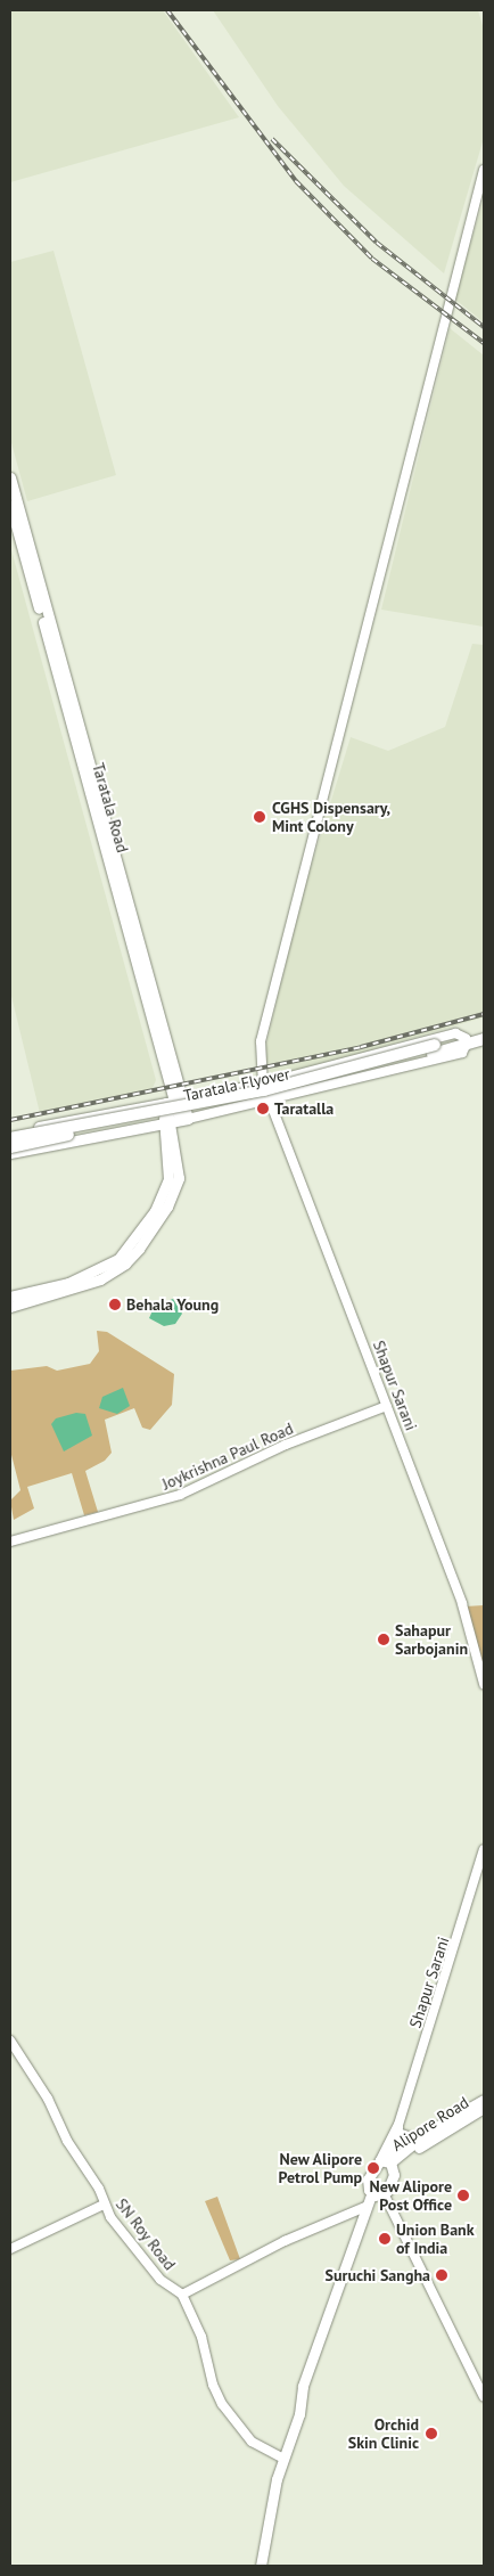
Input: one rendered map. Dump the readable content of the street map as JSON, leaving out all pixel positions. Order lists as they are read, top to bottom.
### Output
{
  "streets": {
    "highway": ["Taratala Flyover"],
    "main road": ["Taratala Road", "Alipore Road"],
    "street": ["Shapur Sarani", "Joykrishna Paul Road", "SN Roy Road"]
  },
  "crossings": [
    ["Shapur Sarani", "Joykrishna Paul Road"],
    ["Shapur Sarani", "Alipore Road"]
  ],
  "places": [
    "CGHS Dispensary, Mint Colony",
    "Taratalla",
    "Behala Young",
    "Sahapur Sarbojanin",
    "New Alipore Petrol Pump",
    "New Alipore Post Office",
    "Union Bank of India",
    "Suruchi Sangha",
    "Orchid Skin Clinic"
  ]
}
